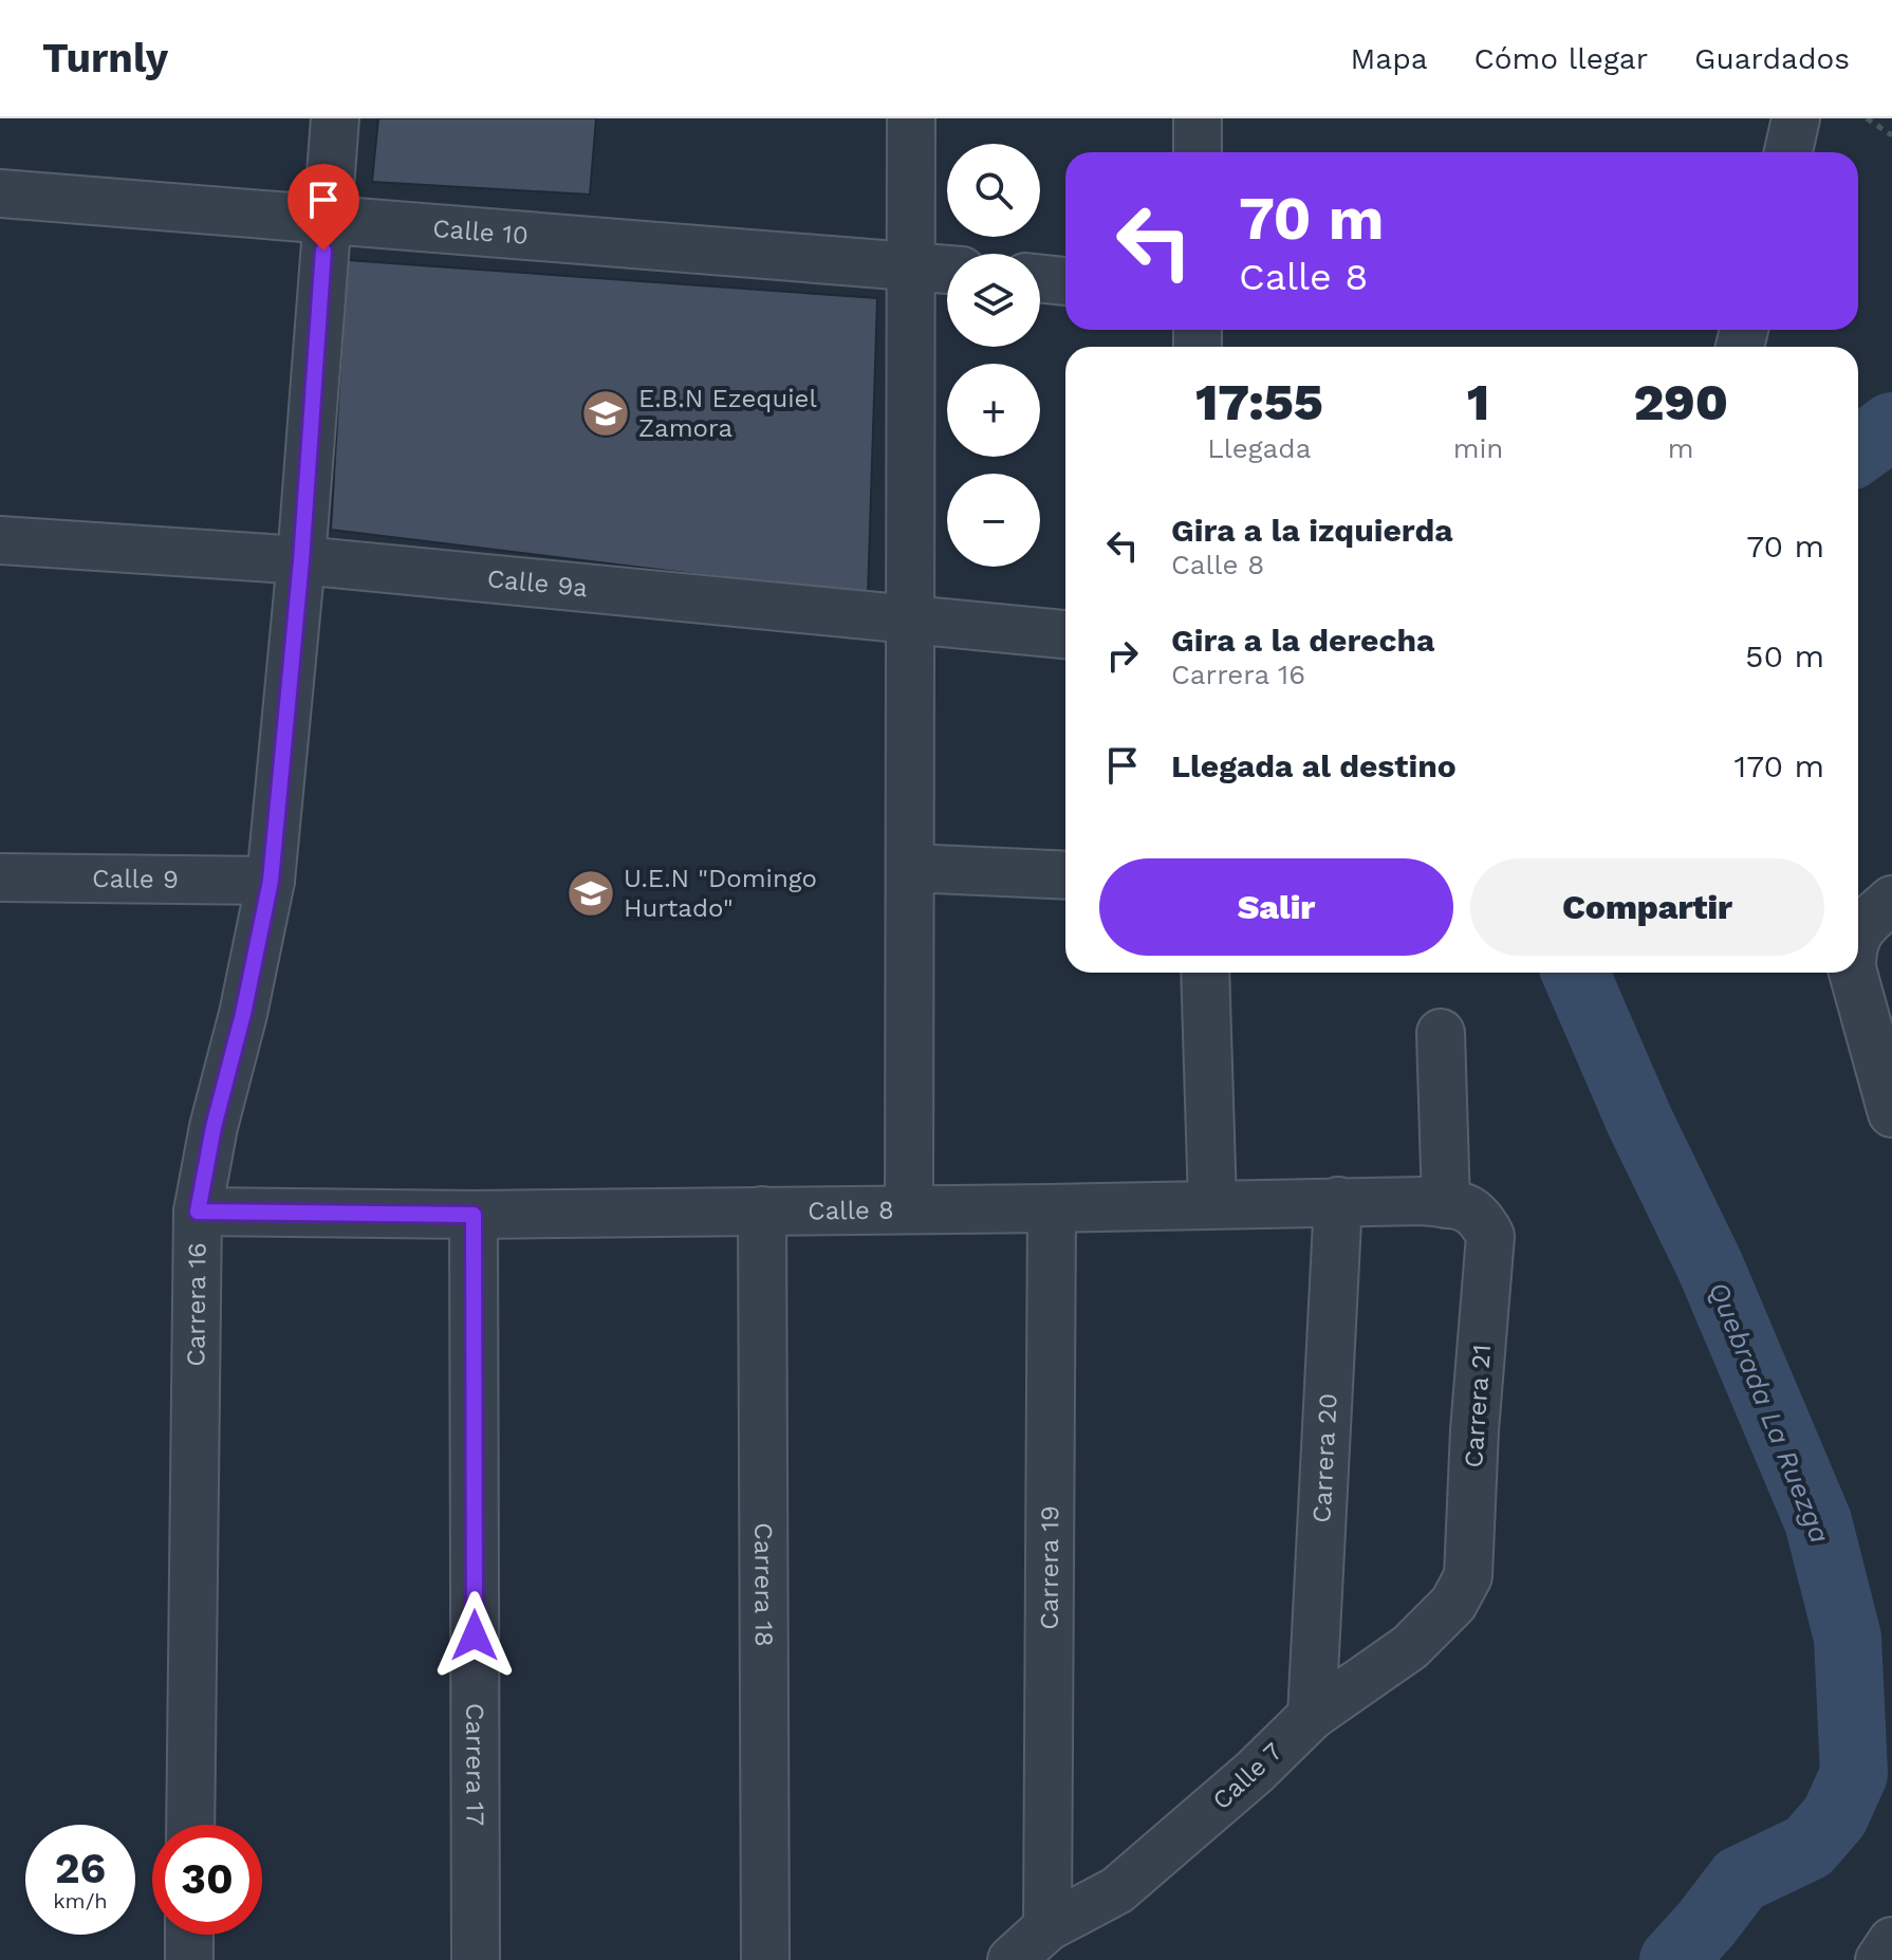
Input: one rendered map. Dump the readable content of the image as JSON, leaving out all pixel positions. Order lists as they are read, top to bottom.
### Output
{
  "streets": {
    "street": [
      "Calle 10",
      "Calle 9a",
      "Calle 9",
      "Calle 8",
      "Carrera 16",
      "Carrera 21",
      "Carrera 20",
      "Carrera 19",
      "Carrera 18",
      "Carrera 17",
      "Calle 7"
    ]
  },
  "crossings": [
    ["Calle 10", "Carrera 16"],
    ["Calle 9a", "Carrera 16"],
    ["Calle 9", "Carrera 16"],
    ["Calle 8", "Carrera 16"],
    ["Calle 8", "Carrera 21"],
    ["Calle 8", "Carrera 20"],
    ["Calle 8", "Carrera 19"],
    ["Calle 8", "Carrera 18"],
    ["Calle 8", "Carrera 17"],
    ["Carrera 21", "Calle 7"],
    ["Carrera 20", "Calle 7"],
    ["Carrera 19", "Calle 7"]
  ],
  "water": ["Quebrada La Ruezga"],
  "places": {
    "school or university": ["E.B.N Ezequiel Zamora", "U.E.N \"Domingo Hurtado\""]
  },
  "page": {
    "header": "Turnly",
    "nav": ["Mapa", "Cómo llegar", "Guardados"],
    "map_buttons": ["+", "−"],
    "turn": ["70 m", "Calle 8"],
    "eta": [
      "17:55",
      "Llegada",
      "1",
      "min",
      "290",
      "m"
    ],
    "list": [
      {
        "name": "Gira a la izquierda",
        "note": "Calle 8",
        "value": "70 m"
      },
      {
        "name": "Gira a la derecha",
        "note": "Carrera 16",
        "value": "50 m"
      },
      {
        "name": "Llegada al destino",
        "value": "170 m"
      }
    ],
    "buttons": ["Salir", "Compartir"],
    "speed": "26 km/h",
    "limit": "30"
  }
}
